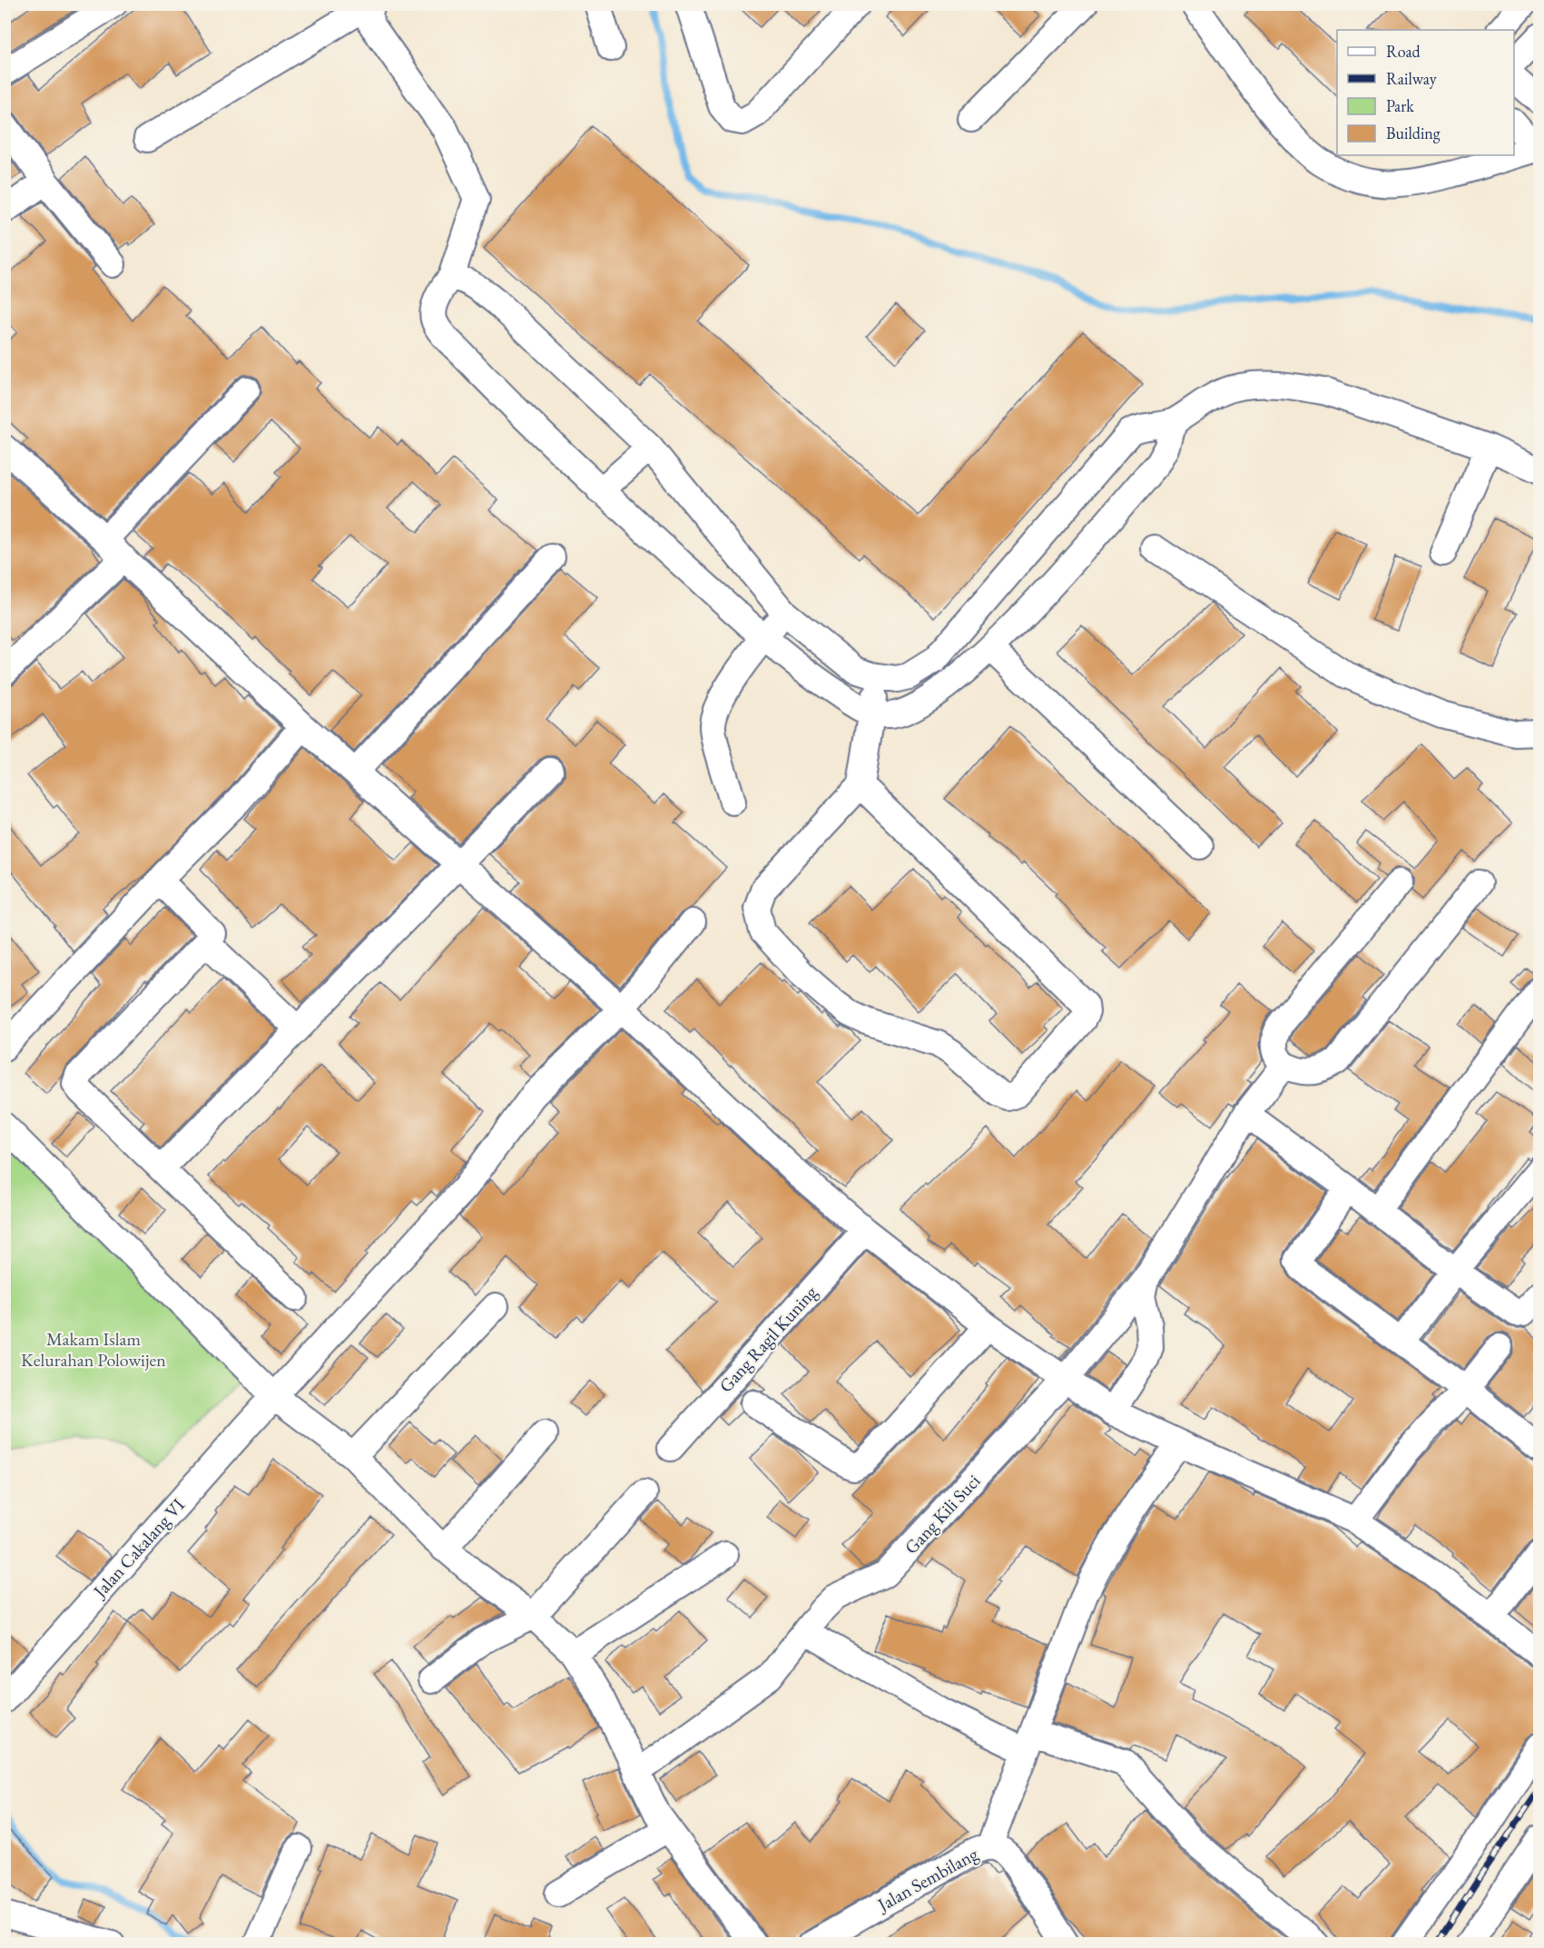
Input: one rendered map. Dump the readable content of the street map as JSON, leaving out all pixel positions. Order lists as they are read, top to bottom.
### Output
{
  "streets": {
    "street": [
      "Gang Ragil Kuning",
      "Gang Kili Suci",
      "Jalan Cakalang VI",
      "Jalan Sembilang"
    ]
  },
  "parks": ["Makam Islam Kelurahan Polowijen"],
  "legend": [
    "Road",
    "Railway",
    "Park",
    "Building"
  ]
}
